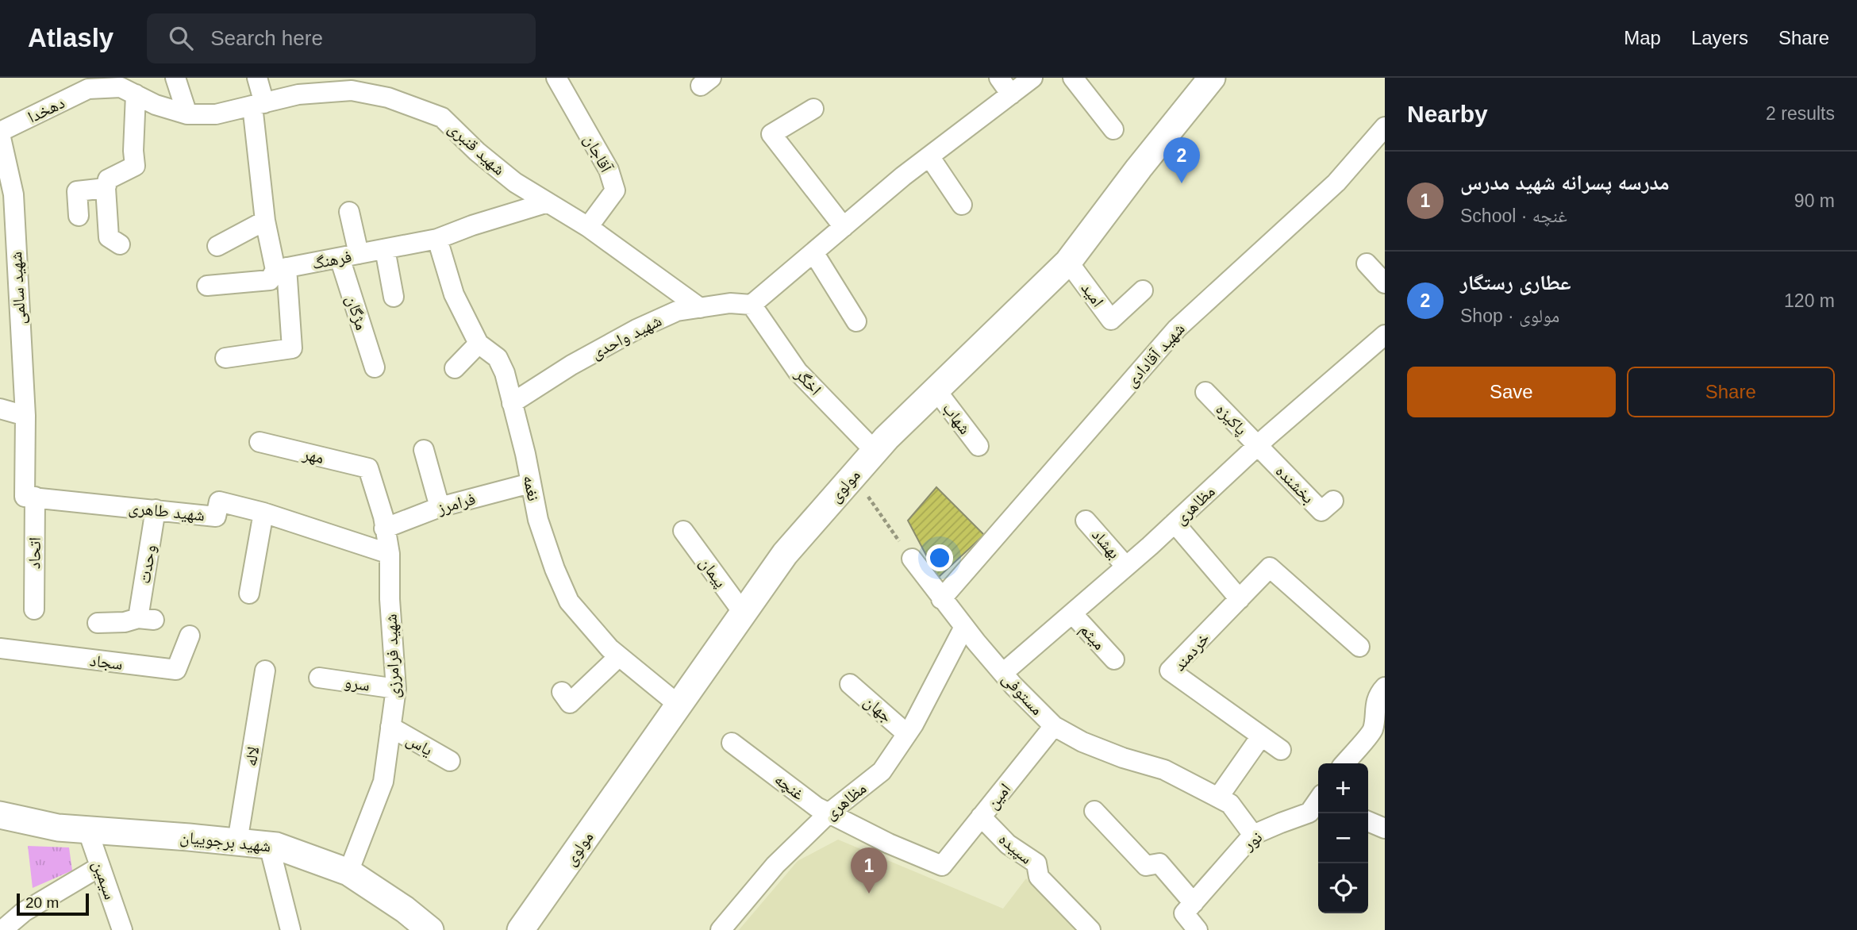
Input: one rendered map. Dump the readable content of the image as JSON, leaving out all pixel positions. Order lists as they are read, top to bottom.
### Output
{
  "streets": {
    "main road": ["مولوی", "شهید برجوییان"],
    "street": [
      "دهخدا",
      "شهید قنبری",
      "آقاجان",
      "فرهنگ",
      "شهید سالمی",
      "امید",
      "مژگان",
      "شهید واحدی",
      "شهید آقادادی",
      "اخگر",
      "شهاب",
      "پاکیزه",
      "مهر",
      "بخشنده",
      "نغمه",
      "فرامرز",
      "مظاهری",
      "شهید طاهری",
      "بهشاد",
      "اتحاد",
      "وحدت",
      "پیمان",
      "میثم",
      "خردمند",
      "شهید فرامرزی",
      "سجاد",
      "سرو",
      "مستوفی",
      "جهان",
      "یاس",
      "لاله",
      "غنچه",
      "امین",
      "نور",
      "سپیده",
      "سیمین"
    ]
  },
  "crossings": [
    ["دهخدا", "شهید قنبری"],
    ["دهخدا", "شهید سالمی"],
    ["شهید قنبری", "آقاجان"],
    ["شهید قنبری", "فرهنگ"],
    ["شهید قنبری", "شهید واحدی"],
    ["فرهنگ", "مژگان"],
    ["فرهنگ", "نغمه"],
    ["شهید سالمی", "شهید طاهری"],
    ["شهید سالمی", "اتحاد"],
    ["امید", "مولوی"],
    ["شهید واحدی", "اخگر"],
    ["شهید واحدی", "نغمه"],
    ["شهید آقادادی", "مستوفی"],
    ["اخگر", "مولوی"],
    ["شهاب", "مولوی"],
    ["پاکیزه", "بخشنده"],
    ["پاکیزه", "مظاهری"],
    ["مهر", "شهید فرامرزی"],
    ["بخشنده", "مظاهری"],
    ["مولوی", "نغمه"],
    ["مولوی", "پیمان"],
    ["نغمه", "فرامرز"],
    ["فرامرز", "شهید فرامرزی"],
    ["مظاهری", "بهشاد"],
    ["مظاهری", "میثم"],
    ["مظاهری", "مستوفی"],
    ["مظاهری", "جهان"],
    ["مظاهری", "غنچه"],
    ["شهید طاهری", "اتحاد"],
    ["شهید طاهری", "وحدت"],
    ["شهید طاهری", "شهید فرامرزی"],
    ["شهید فرامرزی", "سرو"],
    ["شهید فرامرزی", "یاس"],
    ["شهید فرامرزی", "شهید برجوییان"],
    ["مستوفی", "امین"],
    ["مستوفی", "نور"],
    ["لاله", "شهید برجوییان"],
    ["غنچه", "امین"],
    ["امین", "سپیده"],
    ["شهید برجوییان", "سیمین"]
  ],
  "scale_bar": "20 m",
  "page": {
    "header": "Atlasly",
    "search": "Search here",
    "nav": ["Map", "Layers", "Share"],
    "heading": ["Nearby", "2 results"],
    "pins": ["2", "1"],
    "list": [
      {
        "mark": "1",
        "name": "مدرسه پسرانه شهید مدرس",
        "note": "School · غنچه",
        "value": "90 m"
      },
      {
        "mark": "2",
        "name": "عطاری رستگار",
        "note": "Shop · مولوی",
        "value": "120 m"
      }
    ],
    "buttons": ["Save", "Share"],
    "map_buttons": ["+", "−"],
    "scale": "20 m"
  }
}
